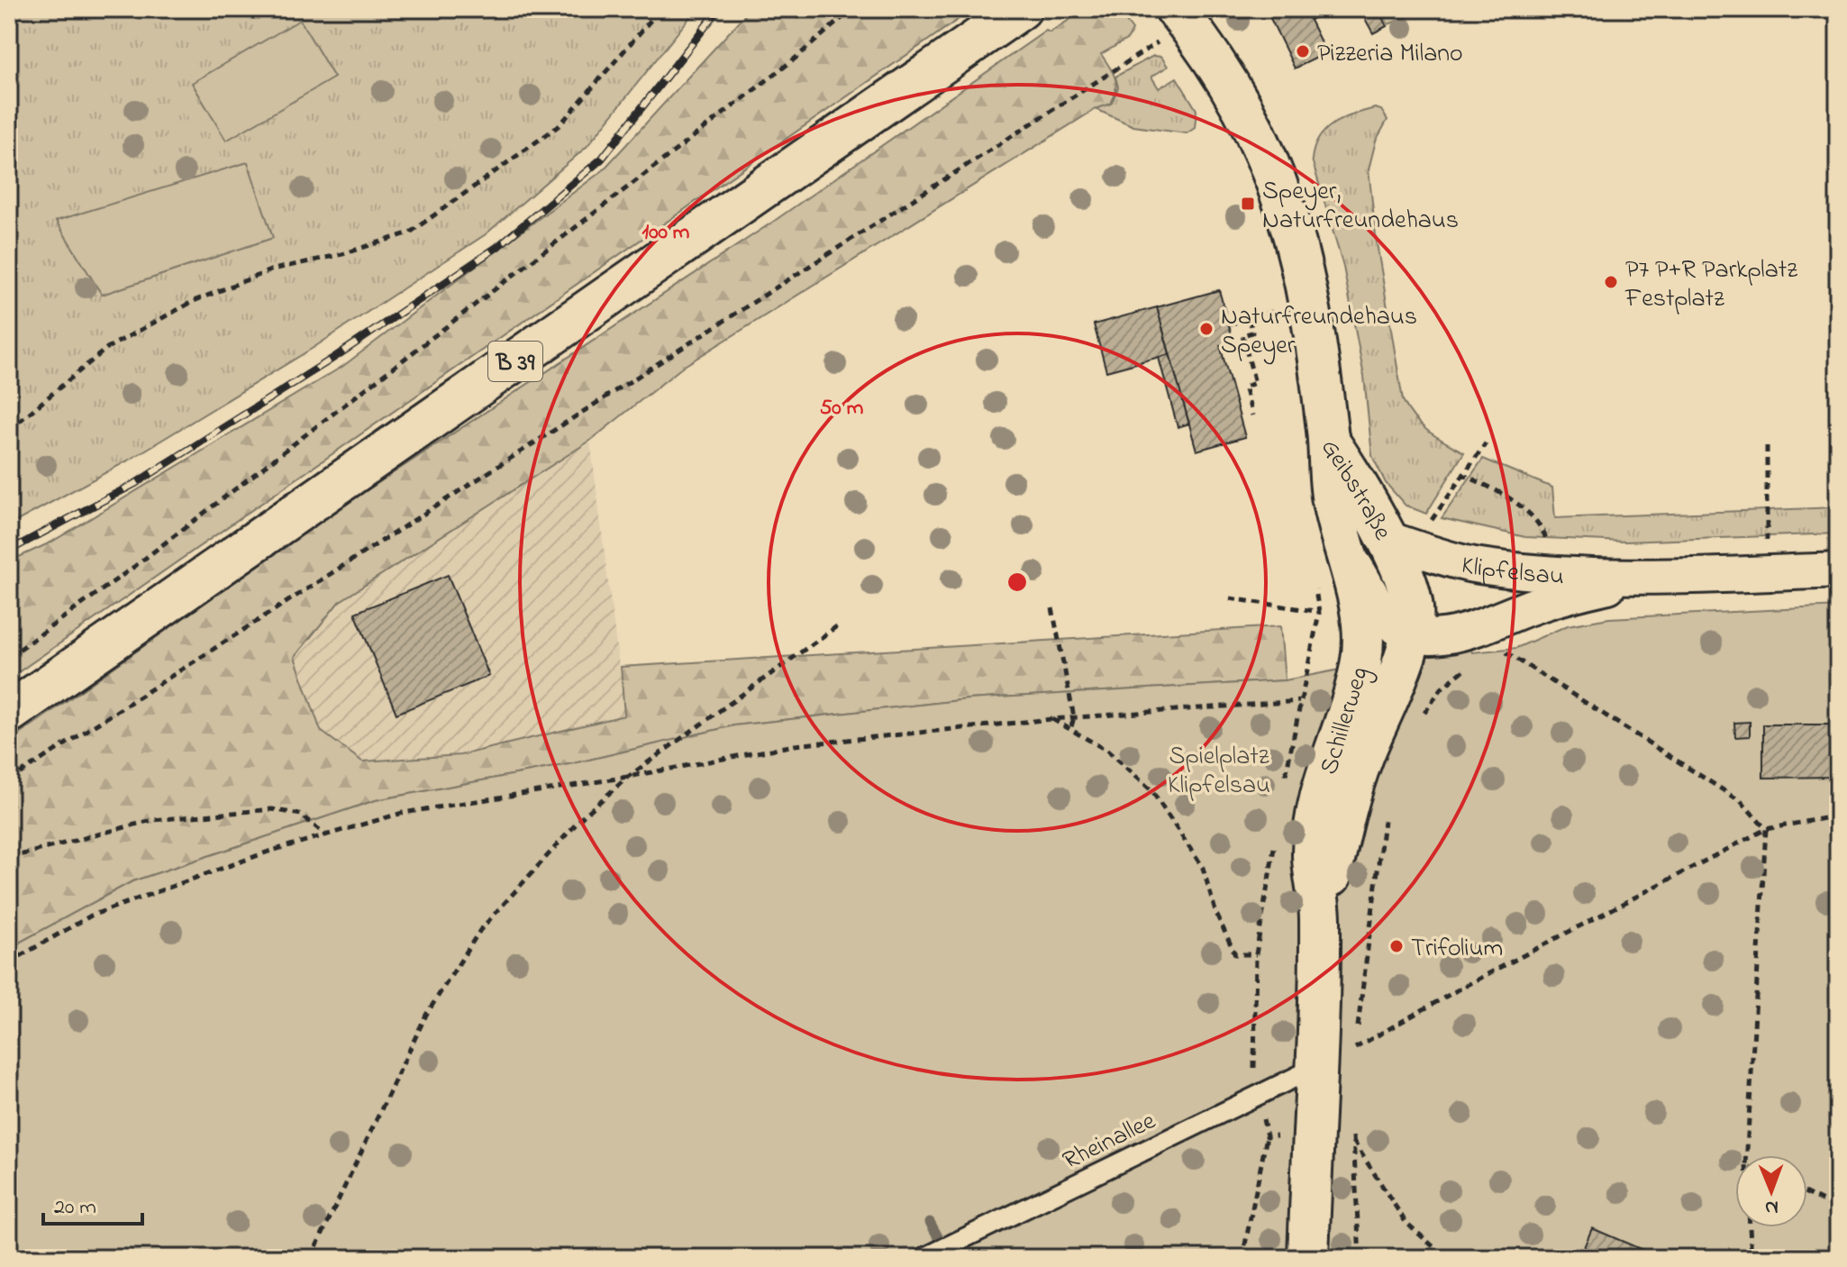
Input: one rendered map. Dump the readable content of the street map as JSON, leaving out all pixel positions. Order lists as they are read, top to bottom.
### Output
{
  "streets": {
    "street": [
      "B 39",
      "Geibstraße",
      "Klipfelsau",
      "Schillerweg"
    ],
    "lane": ["Rheinallee"]
  },
  "crossings": [
    ["Geibstraße", "Klipfelsau"],
    ["Geibstraße", "Schillerweg"],
    ["Klipfelsau", "Schillerweg"],
    ["Schillerweg", "Rheinallee"]
  ],
  "parks": ["Spielplatz Klipfelsau"],
  "places": {
    "other": [
      "Pizzeria Milano",
      "P7 P+R Parkplatz Festplatz",
      "Naturfreundehaus Speyer",
      "Trifolium"
    ],
    "transit": ["Speyer, Naturfreundehaus"]
  },
  "scale_bar": "20 m",
  "north": "bottom",
  "rings": ["100 m", "50 m"]
}
